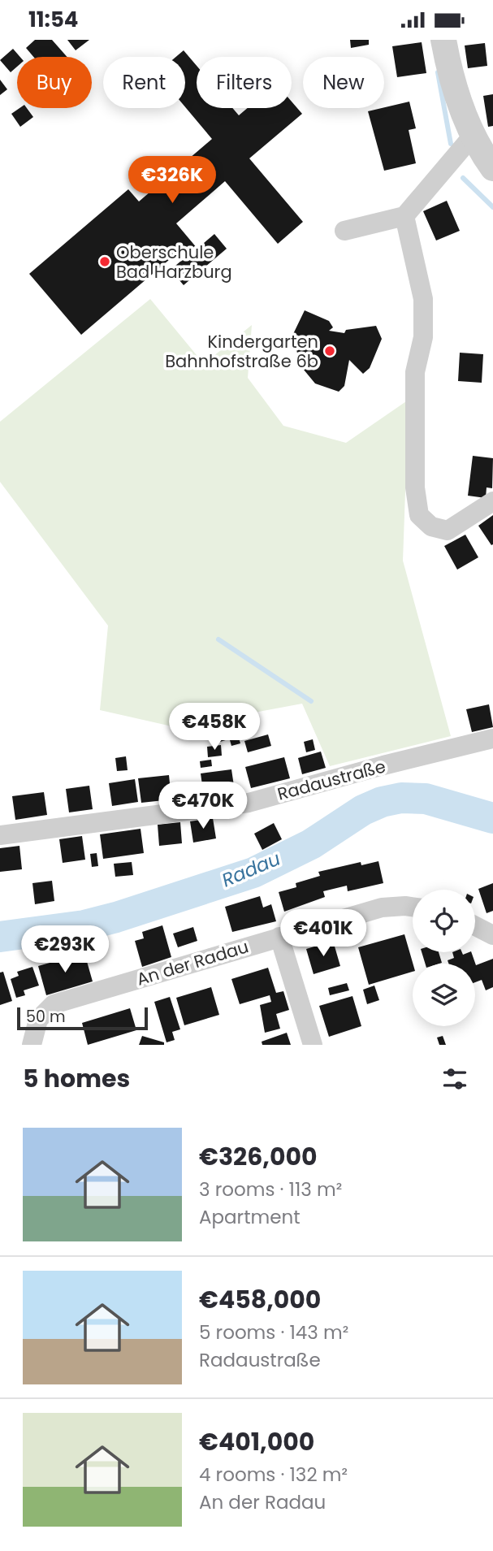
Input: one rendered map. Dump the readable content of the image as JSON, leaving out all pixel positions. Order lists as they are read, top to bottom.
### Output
{
  "streets": {
    "street": ["Radaustraße", "An der Radau"]
  },
  "water": ["Radau"],
  "places": ["Oberschule Bad Harzburg", "Kindergarten Bahnhofstraße 6b"],
  "scale_bar": "50 m",
  "page": {
    "status": "11:54",
    "chip": [
      "Buy",
      "Rent",
      "Filters",
      "New"
    ],
    "price": [
      "€326K",
      "€458K",
      "€470K",
      "€401K",
      "€293K"
    ],
    "scale": "50 m",
    "heading": "5 homes",
    "list": [
      {
        "name": "€326,000",
        "note": "3 rooms · 113 m² · Apartment"
      },
      {
        "name": "€458,000",
        "note": "5 rooms · 143 m² · Radaustraße"
      },
      {
        "name": "€401,000",
        "note": "4 rooms · 132 m² · An der Radau"
      }
    ]
  }
}
